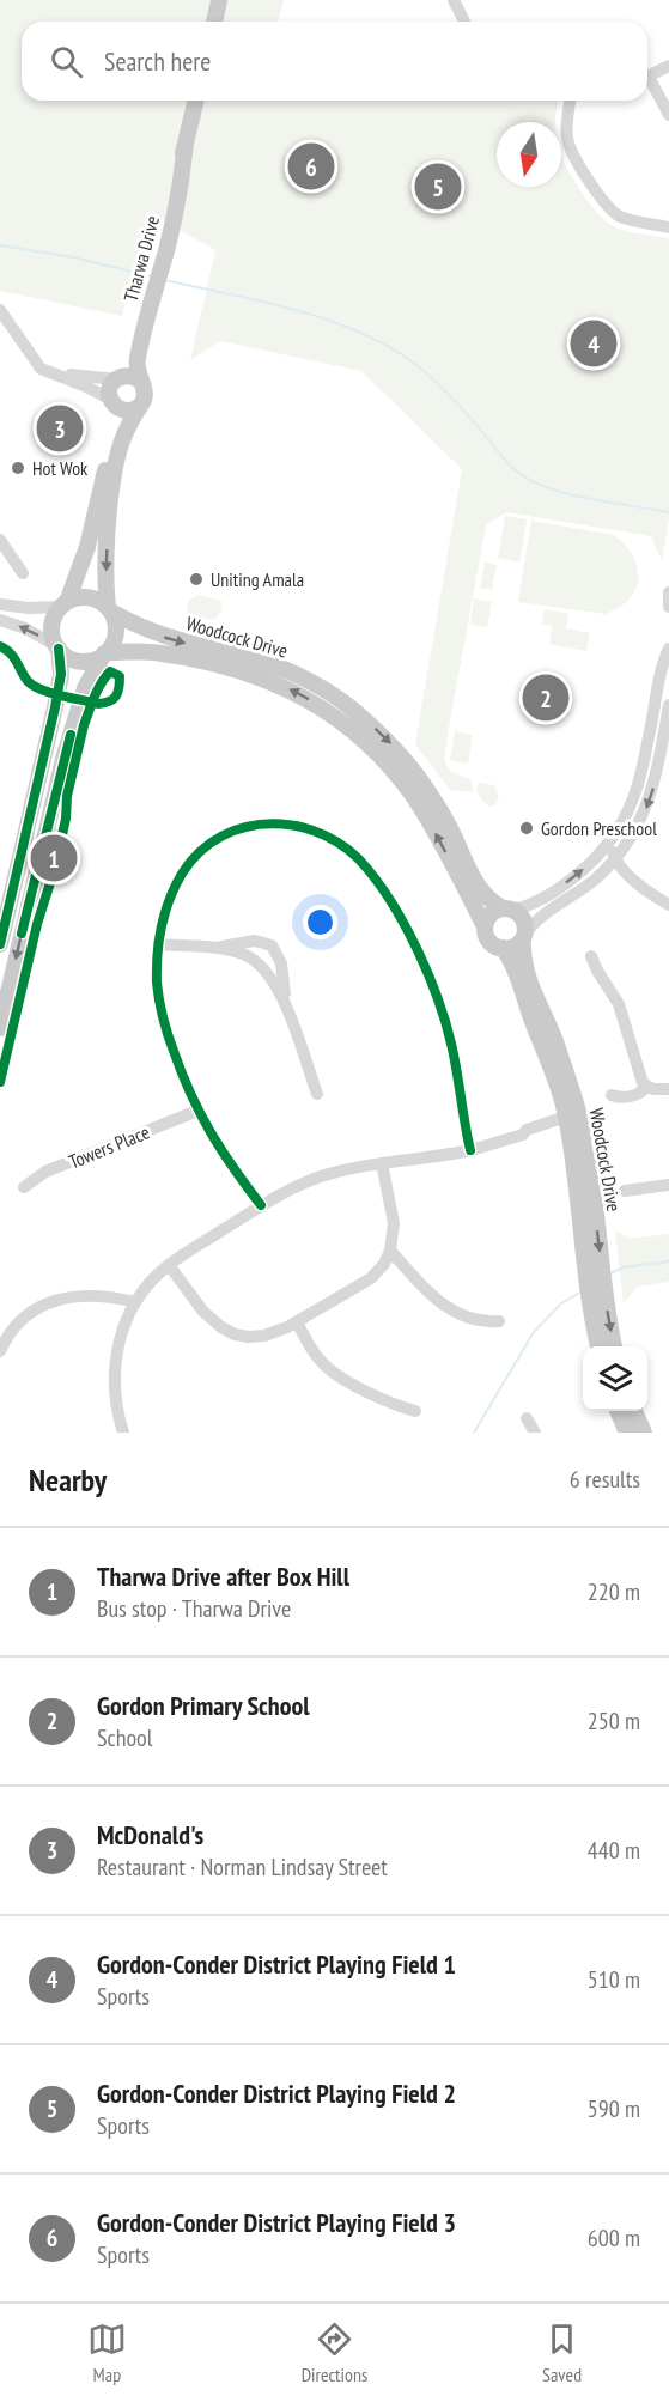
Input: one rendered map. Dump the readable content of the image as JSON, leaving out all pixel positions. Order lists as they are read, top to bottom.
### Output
{
  "streets": {
    "main road": ["Tharwa Drive", "Woodcock Drive"],
    "street": ["Towers Place"]
  },
  "places": ["Hot Wok", "Uniting Amala", "Gordon Preschool"],
  "north": "bottom",
  "page": {
    "search": "Search here",
    "pins": [
      "6",
      "5",
      "4",
      "3",
      "2",
      "1"
    ],
    "heading": ["Nearby", "6 results"],
    "list": [
      {
        "mark": "1",
        "name": "Tharwa Drive after Box Hill",
        "note": "Bus stop · Tharwa Drive",
        "value": "220 m"
      },
      {
        "mark": "2",
        "name": "Gordon Primary School",
        "note": "School",
        "value": "250 m"
      },
      {
        "mark": "3",
        "name": "McDonald's",
        "note": "Restaurant · Norman Lindsay Street",
        "value": "440 m"
      },
      {
        "mark": "4",
        "name": "Gordon-Conder District Playing Field 1",
        "note": "Sports",
        "value": "510 m"
      },
      {
        "mark": "5",
        "name": "Gordon-Conder District Playing Field 2",
        "note": "Sports",
        "value": "590 m"
      },
      {
        "mark": "6",
        "name": "Gordon-Conder District Playing Field 3",
        "note": "Sports",
        "value": "600 m"
      }
    ],
    "nav": ["Map", "Directions", "Saved"]
  }
}
